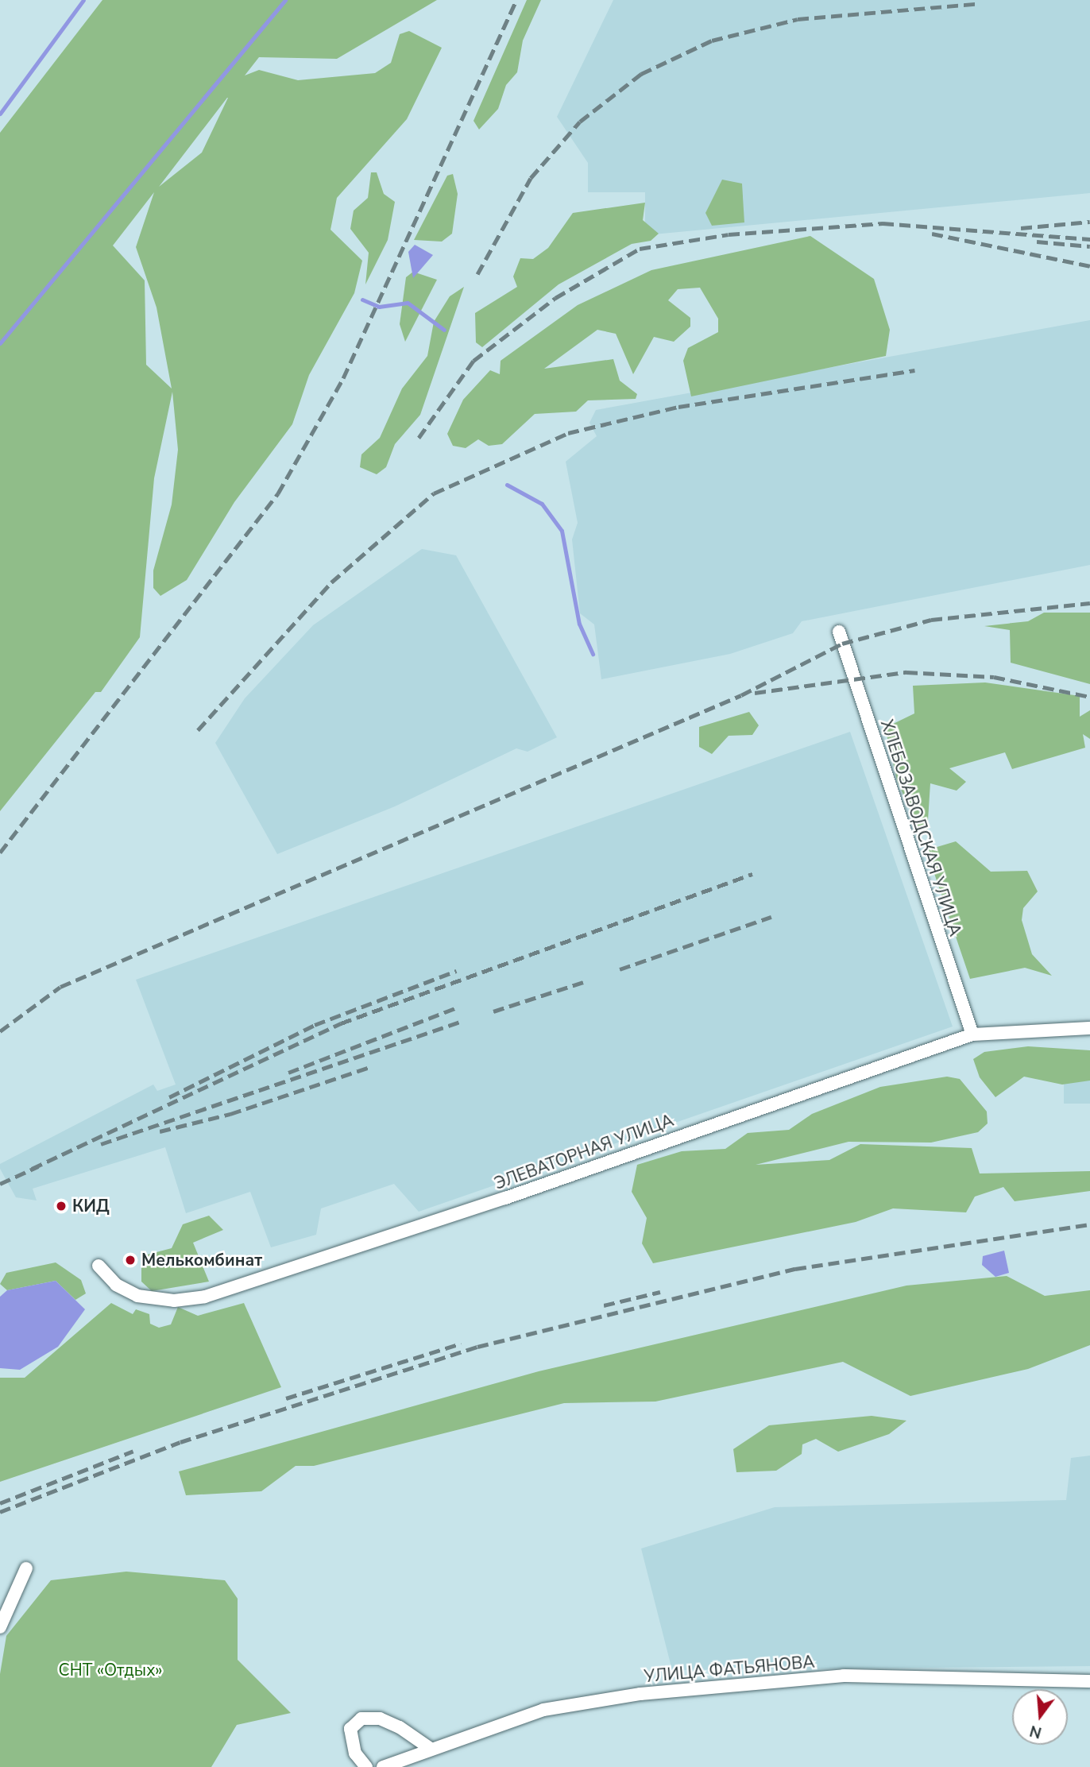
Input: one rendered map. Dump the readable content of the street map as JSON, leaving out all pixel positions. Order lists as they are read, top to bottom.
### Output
{
  "streets": {
    "street": ["ХЛЕБОЗАВОДСКАЯ УЛИЦА", "ЭЛЕВАТОРНАЯ УЛИЦА", "УЛИЦА ФАТЬЯНОВА"]
  },
  "crossings": [
    ["ХЛЕБОЗАВОДСКАЯ УЛИЦА", "ЭЛЕВАТОРНАЯ УЛИЦА"]
  ],
  "parks": ["СНТ «Отдых»"],
  "places": ["КИД", "Мелькомбинат"],
  "north": "bottom"
}
